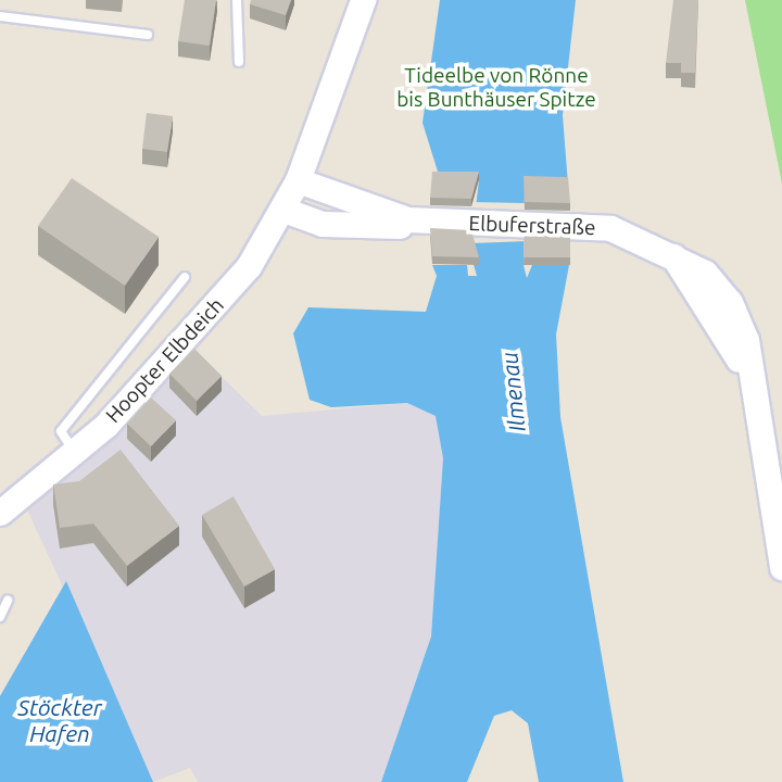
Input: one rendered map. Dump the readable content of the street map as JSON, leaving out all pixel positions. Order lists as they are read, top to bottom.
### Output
{
  "streets": {
    "street": ["Elbuferstraße", "Hoopter Elbdeich"]
  },
  "crossings": [
    ["Elbuferstraße", "Hoopter Elbdeich"]
  ],
  "water": ["Ilmenau", "Stöckter Hafen"],
  "parks": ["Tideelbe von Rönne bis Bunthäuser Spitze"]
}
